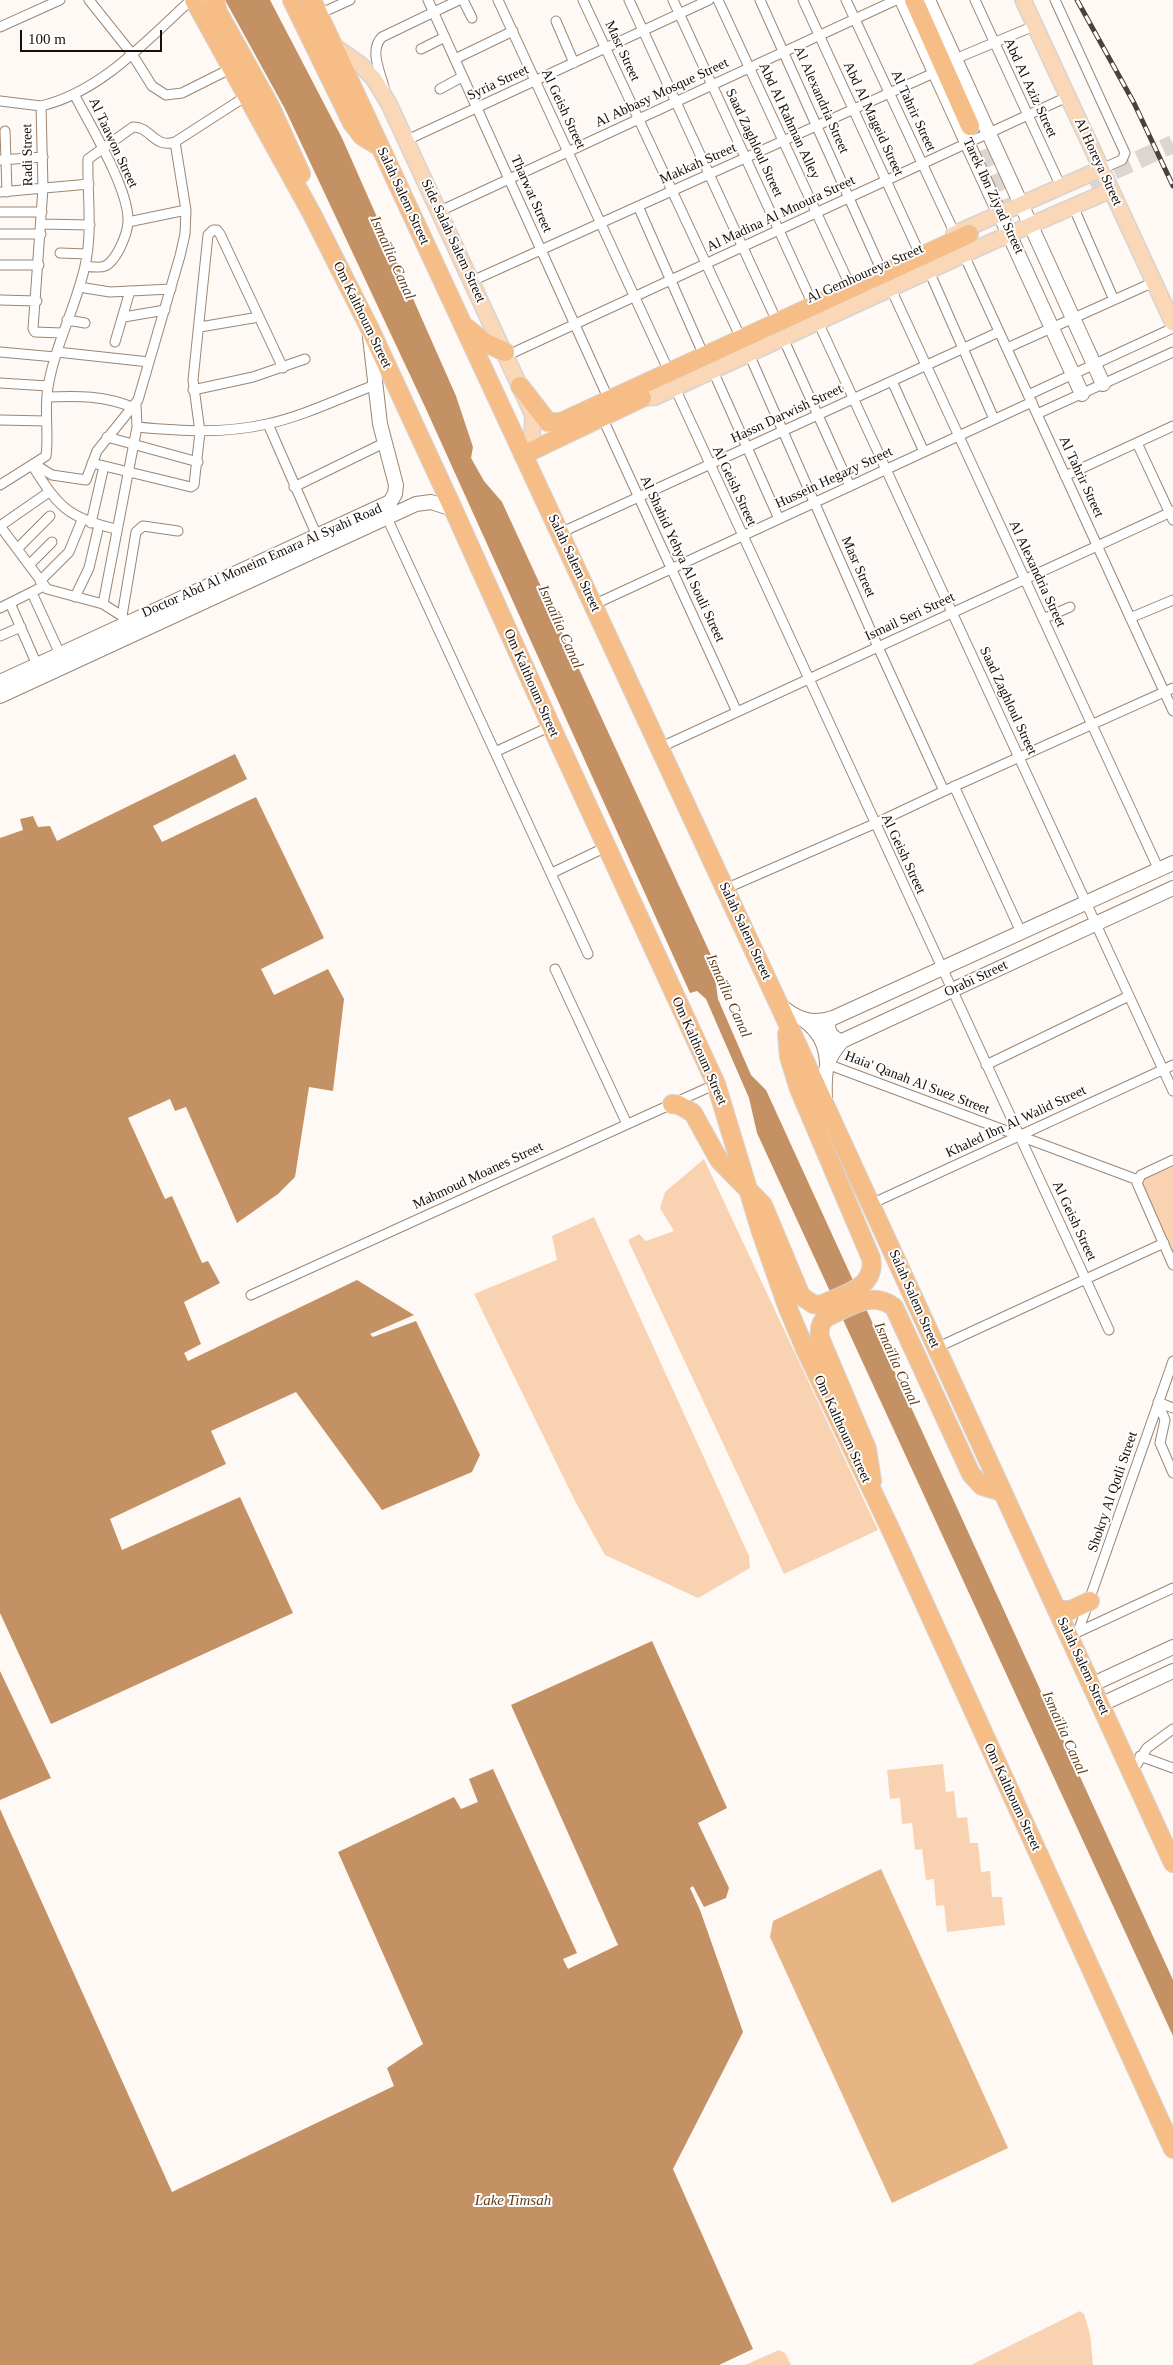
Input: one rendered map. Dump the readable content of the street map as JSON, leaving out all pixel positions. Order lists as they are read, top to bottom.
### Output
{
  "streets": {
    "highway": ["Salah Salem Street", "Al Gemhoureya Street", "Om Kalthoum Street"],
    "main road": ["Al Horeya Street", "Side Salah Salem Street"],
    "street": [
      "Masr Street",
      "Syria Street",
      "Abd Al Aziz Street",
      "Al Abbasy Mosque Street",
      "Al Alexandria Street",
      "Al Geish Street",
      "Al Tahrir Street",
      "Abd Al Mageid Street",
      "Abd Al Rahman Alley",
      "Al Taawon Street",
      "Saad Zaghloul Street",
      "Radi Street",
      "Makkah Street",
      "Tharwat Street",
      "Tarek Ibn Ziyad Street",
      "Al Madina Al Mnoura Street",
      "Hassn Darwish Street",
      "Hussein Hegazy Street",
      "Al Shahid Yehya Al Souli Street",
      "Doctor Abd Al Moneim Emara Al Syahi Road",
      "Ismail Seri Street",
      "Orabi Street",
      "Haia' Qanah Al Suez Street",
      "Khaled Ibn Al Walid Street",
      "Mahmoud Moanes Street",
      "Shokry Al Qotli Street"
    ]
  },
  "crossings": [
    ["Masr Street", "Syria Street"],
    ["Masr Street", "Al Abbasy Mosque Street"],
    ["Masr Street", "Makkah Street"],
    ["Masr Street", "Al Madina Al Mnoura Street"],
    ["Masr Street", "Al Gemhoureya Street"],
    ["Masr Street", "Hassn Darwish Street"],
    ["Masr Street", "Hussein Hegazy Street"],
    ["Masr Street", "Ismail Seri Street"],
    ["Syria Street", "Al Geish Street"],
    ["Syria Street", "Saad Zaghloul Street"],
    ["Syria Street", "Tharwat Street"],
    ["Syria Street", "Side Salah Salem Street"],
    ["Abd Al Aziz Street", "Al Madina Al Mnoura Street"],
    ["Abd Al Aziz Street", "Al Gemhoureya Street"],
    ["Al Abbasy Mosque Street", "Al Alexandria Street"],
    ["Al Abbasy Mosque Street", "Al Geish Street"],
    ["Al Abbasy Mosque Street", "Al Tahrir Street"],
    ["Al Abbasy Mosque Street", "Abd Al Mageid Street"],
    ["Al Abbasy Mosque Street", "Abd Al Rahman Alley"],
    ["Al Abbasy Mosque Street", "Saad Zaghloul Street"],
    ["Al Abbasy Mosque Street", "Tharwat Street"],
    ["Al Abbasy Mosque Street", "Side Salah Salem Street"],
    ["Al Alexandria Street", "Makkah Street"],
    ["Al Alexandria Street", "Al Madina Al Mnoura Street"],
    ["Al Alexandria Street", "Al Gemhoureya Street"],
    ["Al Alexandria Street", "Hassn Darwish Street"],
    ["Al Alexandria Street", "Hussein Hegazy Street"],
    ["Al Alexandria Street", "Ismail Seri Street"],
    ["Al Alexandria Street", "Orabi Street"],
    ["Al Geish Street", "Makkah Street"],
    ["Al Geish Street", "Al Madina Al Mnoura Street"],
    ["Al Geish Street", "Al Gemhoureya Street"],
    ["Al Geish Street", "Hassn Darwish Street"],
    ["Al Geish Street", "Hussein Hegazy Street"],
    ["Al Geish Street", "Ismail Seri Street"],
    ["Al Geish Street", "Orabi Street"],
    ["Al Geish Street", "Haia' Qanah Al Suez Street"],
    ["Al Geish Street", "Khaled Ibn Al Walid Street"],
    ["Al Tahrir Street", "Makkah Street"],
    ["Al Tahrir Street", "Al Madina Al Mnoura Street"],
    ["Al Tahrir Street", "Al Gemhoureya Street"],
    ["Al Tahrir Street", "Hassn Darwish Street"],
    ["Al Tahrir Street", "Hussein Hegazy Street"],
    ["Al Tahrir Street", "Ismail Seri Street"],
    ["Abd Al Mageid Street", "Makkah Street"],
    ["Abd Al Mageid Street", "Al Madina Al Mnoura Street"],
    ["Abd Al Mageid Street", "Al Gemhoureya Street"],
    ["Abd Al Rahman Alley", "Makkah Street"],
    ["Abd Al Rahman Alley", "Al Madina Al Mnoura Street"],
    ["Abd Al Rahman Alley", "Al Gemhoureya Street"],
    ["Al Taawon Street", "Radi Street"],
    ["Saad Zaghloul Street", "Makkah Street"],
    ["Saad Zaghloul Street", "Al Madina Al Mnoura Street"],
    ["Saad Zaghloul Street", "Al Gemhoureya Street"],
    ["Saad Zaghloul Street", "Hassn Darwish Street"],
    ["Saad Zaghloul Street", "Hussein Hegazy Street"],
    ["Saad Zaghloul Street", "Ismail Seri Street"],
    ["Saad Zaghloul Street", "Orabi Street"],
    ["Saad Zaghloul Street", "Khaled Ibn Al Walid Street"],
    ["Radi Street", "Om Kalthoum Street"],
    ["Al Horeya Street", "Al Madina Al Mnoura Street"],
    ["Al Horeya Street", "Al Gemhoureya Street"],
    ["Makkah Street", "Tharwat Street"],
    ["Makkah Street", "Tarek Ibn Ziyad Street"],
    ["Makkah Street", "Side Salah Salem Street"],
    ["Tharwat Street", "Al Madina Al Mnoura Street"],
    ["Tharwat Street", "Al Gemhoureya Street"],
    ["Salah Salem Street", "Side Salah Salem Street"],
    ["Salah Salem Street", "Al Gemhoureya Street"],
    ["Salah Salem Street", "Hassn Darwish Street"],
    ["Salah Salem Street", "Hussein Hegazy Street"],
    ["Salah Salem Street", "Ismail Seri Street"],
    ["Salah Salem Street", "Orabi Street"],
    ["Salah Salem Street", "Khaled Ibn Al Walid Street"],
    ["Salah Salem Street", "Shokry Al Qotli Street"],
    ["Tarek Ibn Ziyad Street", "Al Madina Al Mnoura Street"],
    ["Tarek Ibn Ziyad Street", "Al Gemhoureya Street"],
    ["Tarek Ibn Ziyad Street", "Hussein Hegazy Street"],
    ["Al Madina Al Mnoura Street", "Side Salah Salem Street"],
    ["Side Salah Salem Street", "Al Gemhoureya Street"],
    ["Al Gemhoureya Street", "Al Shahid Yehya Al Souli Street"],
    ["Om Kalthoum Street", "Doctor Abd Al Moneim Emara Al Syahi Road"],
    ["Om Kalthoum Street", "Mahmoud Moanes Street"],
    ["Hassn Darwish Street", "Al Shahid Yehya Al Souli Street"],
    ["Hussein Hegazy Street", "Al Shahid Yehya Al Souli Street"],
    ["Al Shahid Yehya Al Souli Street", "Ismail Seri Street"],
    ["Orabi Street", "Haia' Qanah Al Suez Street"],
    ["Haia' Qanah Al Suez Street", "Khaled Ibn Al Walid Street"]
  ],
  "water": ["Ismaïlia Canal", "Lake Timsah"],
  "scale_bar": "100 m"
}
